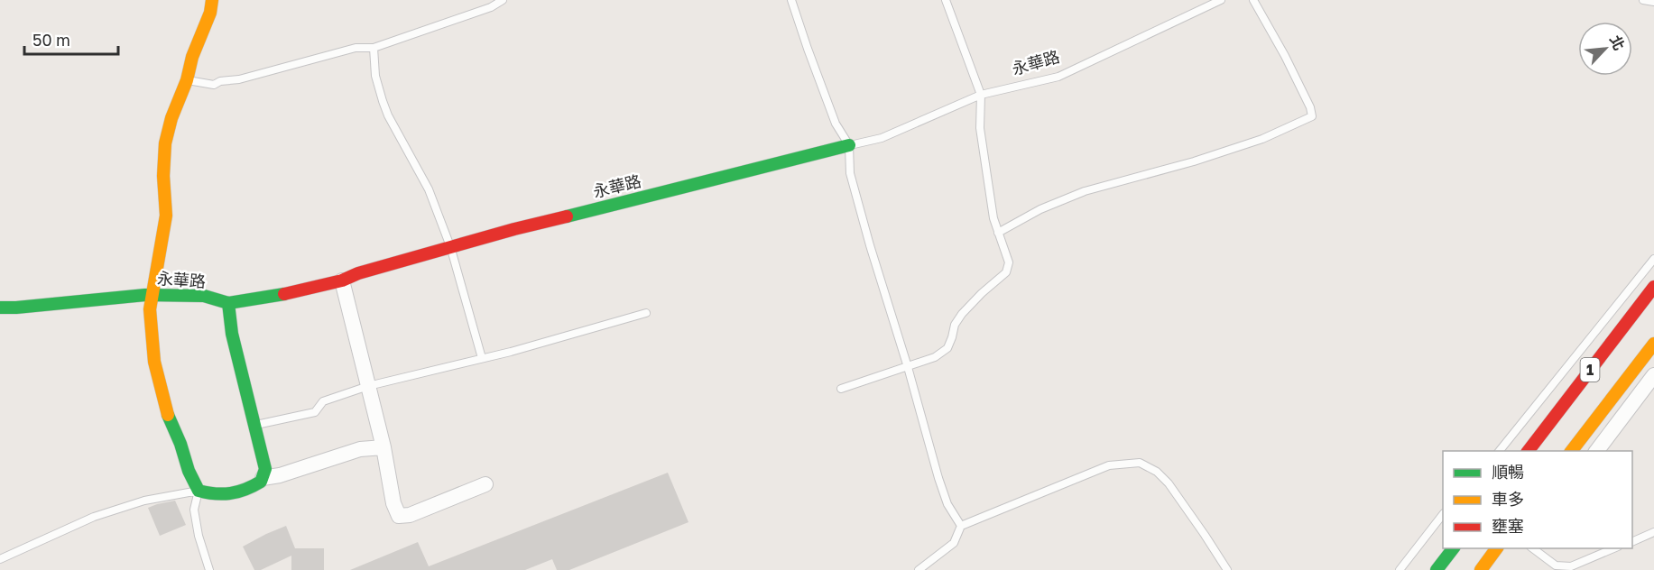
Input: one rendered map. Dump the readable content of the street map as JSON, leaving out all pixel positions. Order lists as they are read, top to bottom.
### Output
{
  "streets": {
    "main road": ["永華路", "1"]
  },
  "legend": ["順暢", "車多", "壅塞"],
  "scale_bar": "50 m",
  "north": "top right"
}
